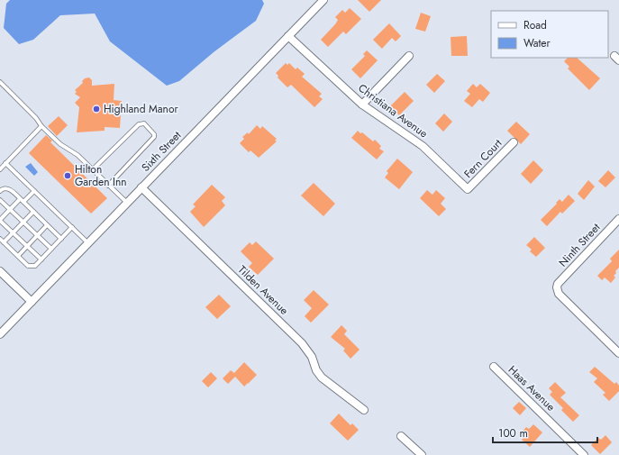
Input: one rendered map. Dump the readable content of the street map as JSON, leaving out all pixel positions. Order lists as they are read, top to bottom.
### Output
{
  "streets": {
    "street": [
      "Christiana Avenue",
      "Sixth Street",
      "Fern Court",
      "Ninth Street",
      "Tilden Avenue",
      "Haas Avenue"
    ]
  },
  "crossings": [
    ["Christiana Avenue", "Sixth Street"],
    ["Christiana Avenue", "Fern Court"],
    ["Sixth Street", "Tilden Avenue"]
  ],
  "places": ["Highland Manor", "Hilton Garden Inn"],
  "legend": ["Road", "Water"],
  "scale_bar": "100 m"
}
